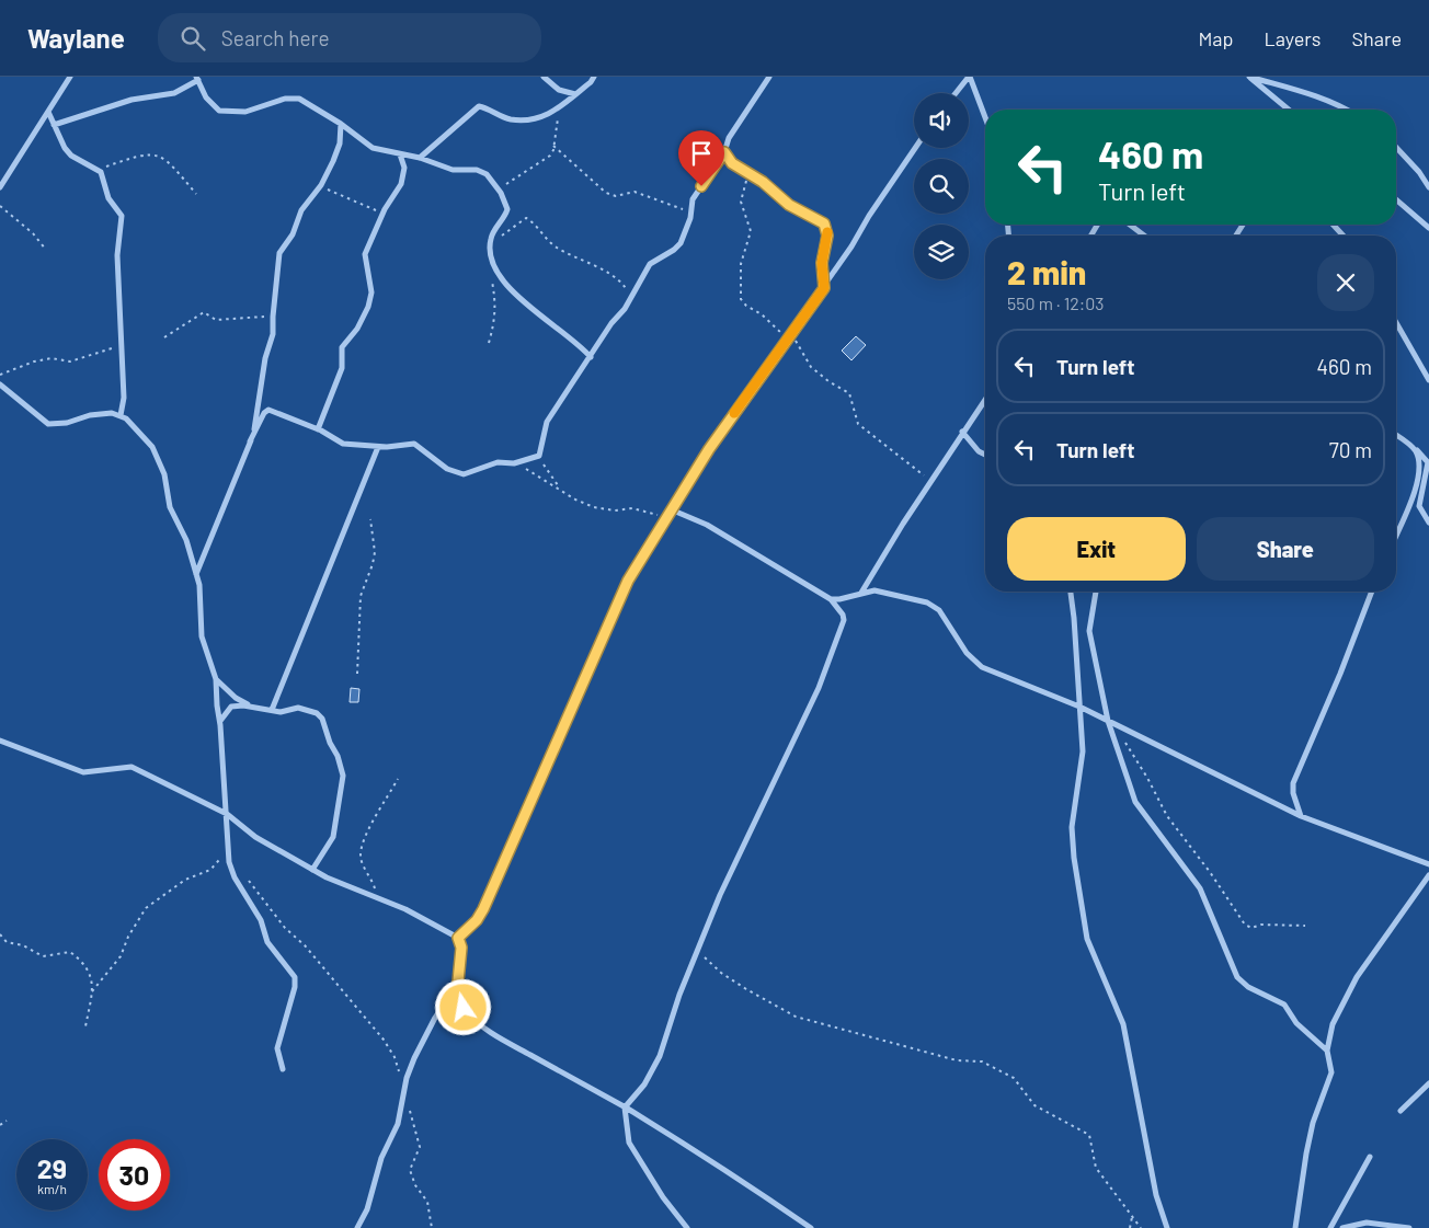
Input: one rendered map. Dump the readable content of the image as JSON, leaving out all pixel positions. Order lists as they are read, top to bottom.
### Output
{
  "page": {
    "header": "Waylane",
    "search": "Search here",
    "nav": ["Map", "Layers", "Share"],
    "turn": ["460 m", "Turn left"],
    "heading": ["2 min", "550 m · 12:03"],
    "list": [
      {
        "name": "Turn left",
        "value": "460 m"
      },
      {
        "name": "Turn left",
        "value": "70 m"
      }
    ],
    "buttons": ["Exit", "Share"],
    "speed": "29 km/h",
    "limit": "30"
  }
}
